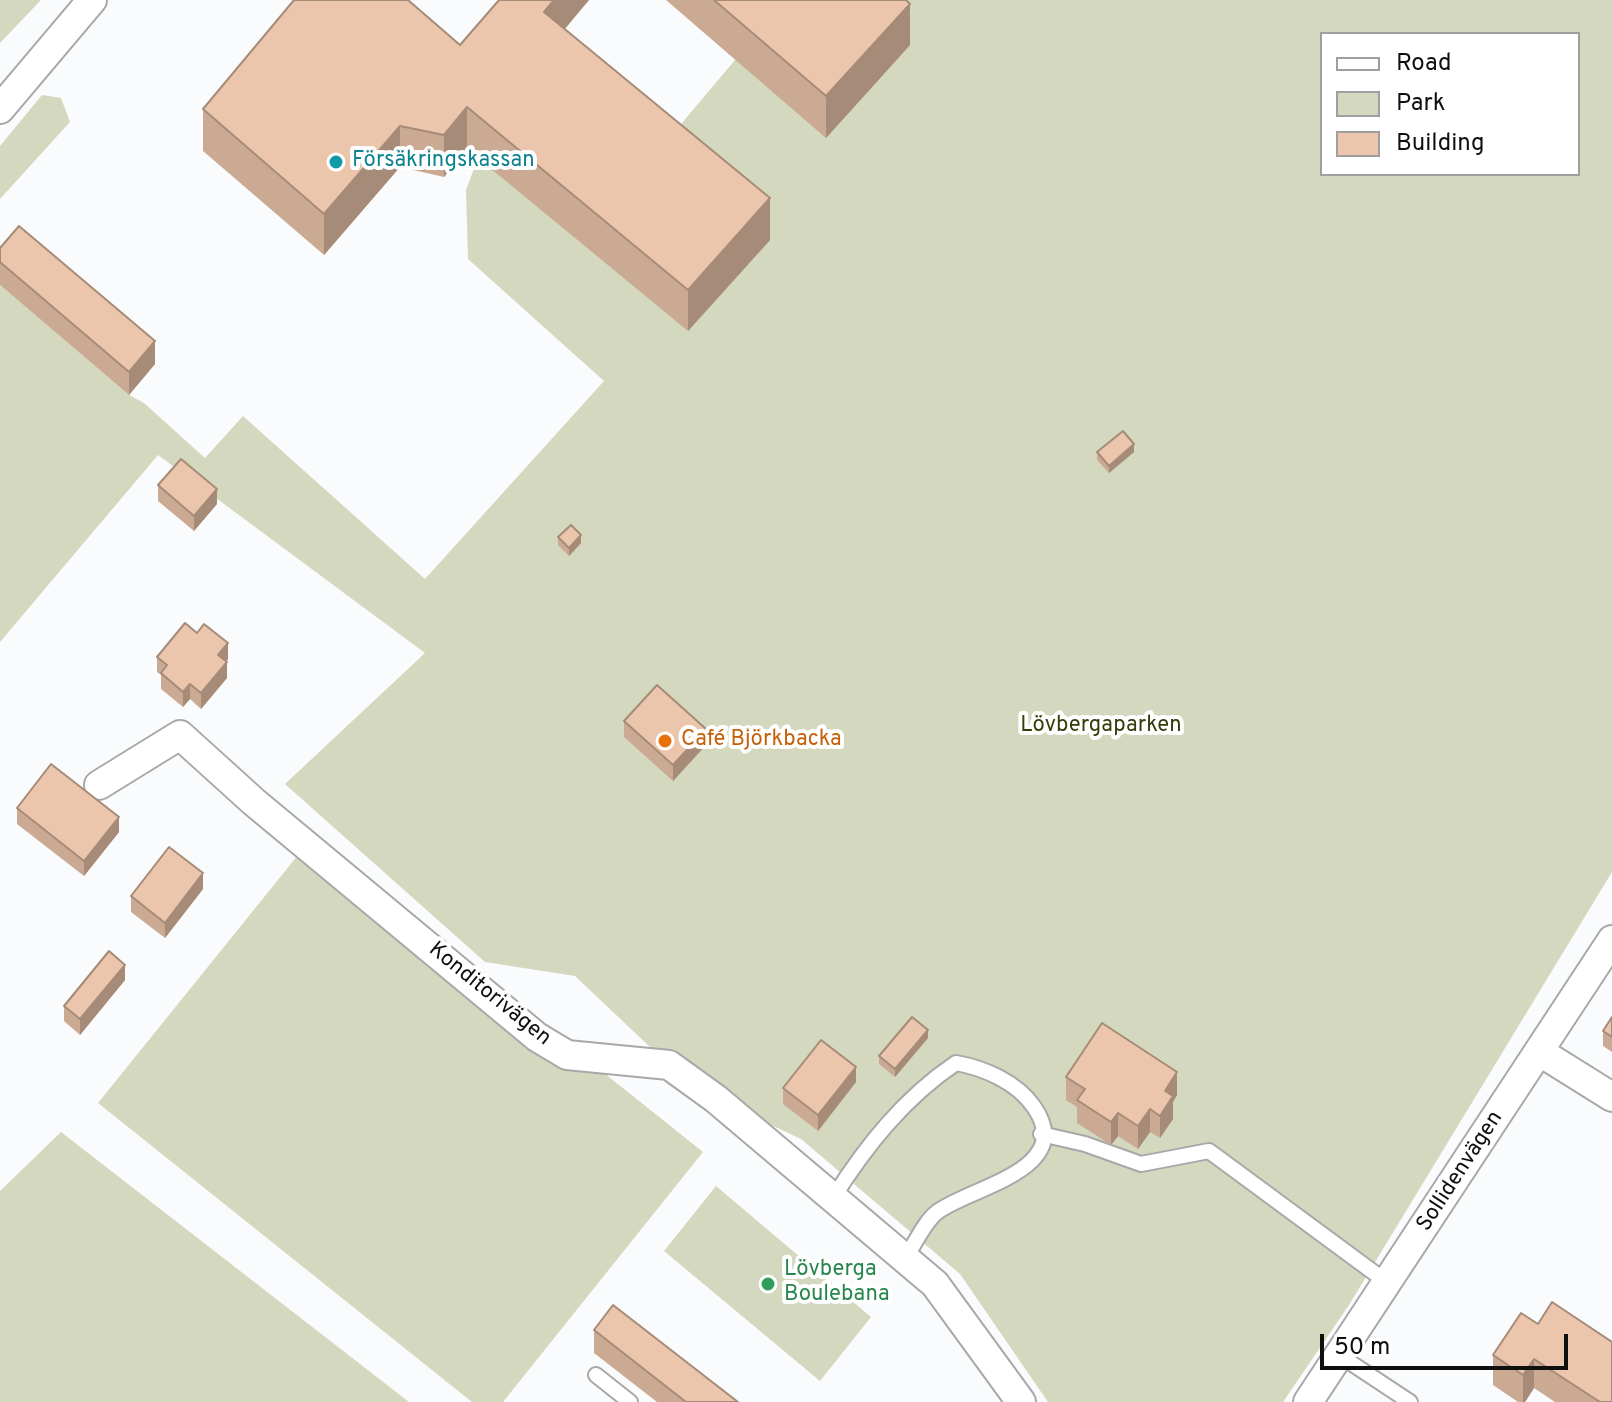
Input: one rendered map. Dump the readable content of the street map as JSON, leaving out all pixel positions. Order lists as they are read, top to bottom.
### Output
{
  "streets": {
    "street": ["Konditorivägen", "Sollidenvägen"]
  },
  "parks": ["Lövbergaparken"],
  "places": ["Försäkringskassan", "Café Björkbacka", "Lövberga Boulebana"],
  "legend": ["Road", "Park", "Building"],
  "scale_bar": "50 m"
}
